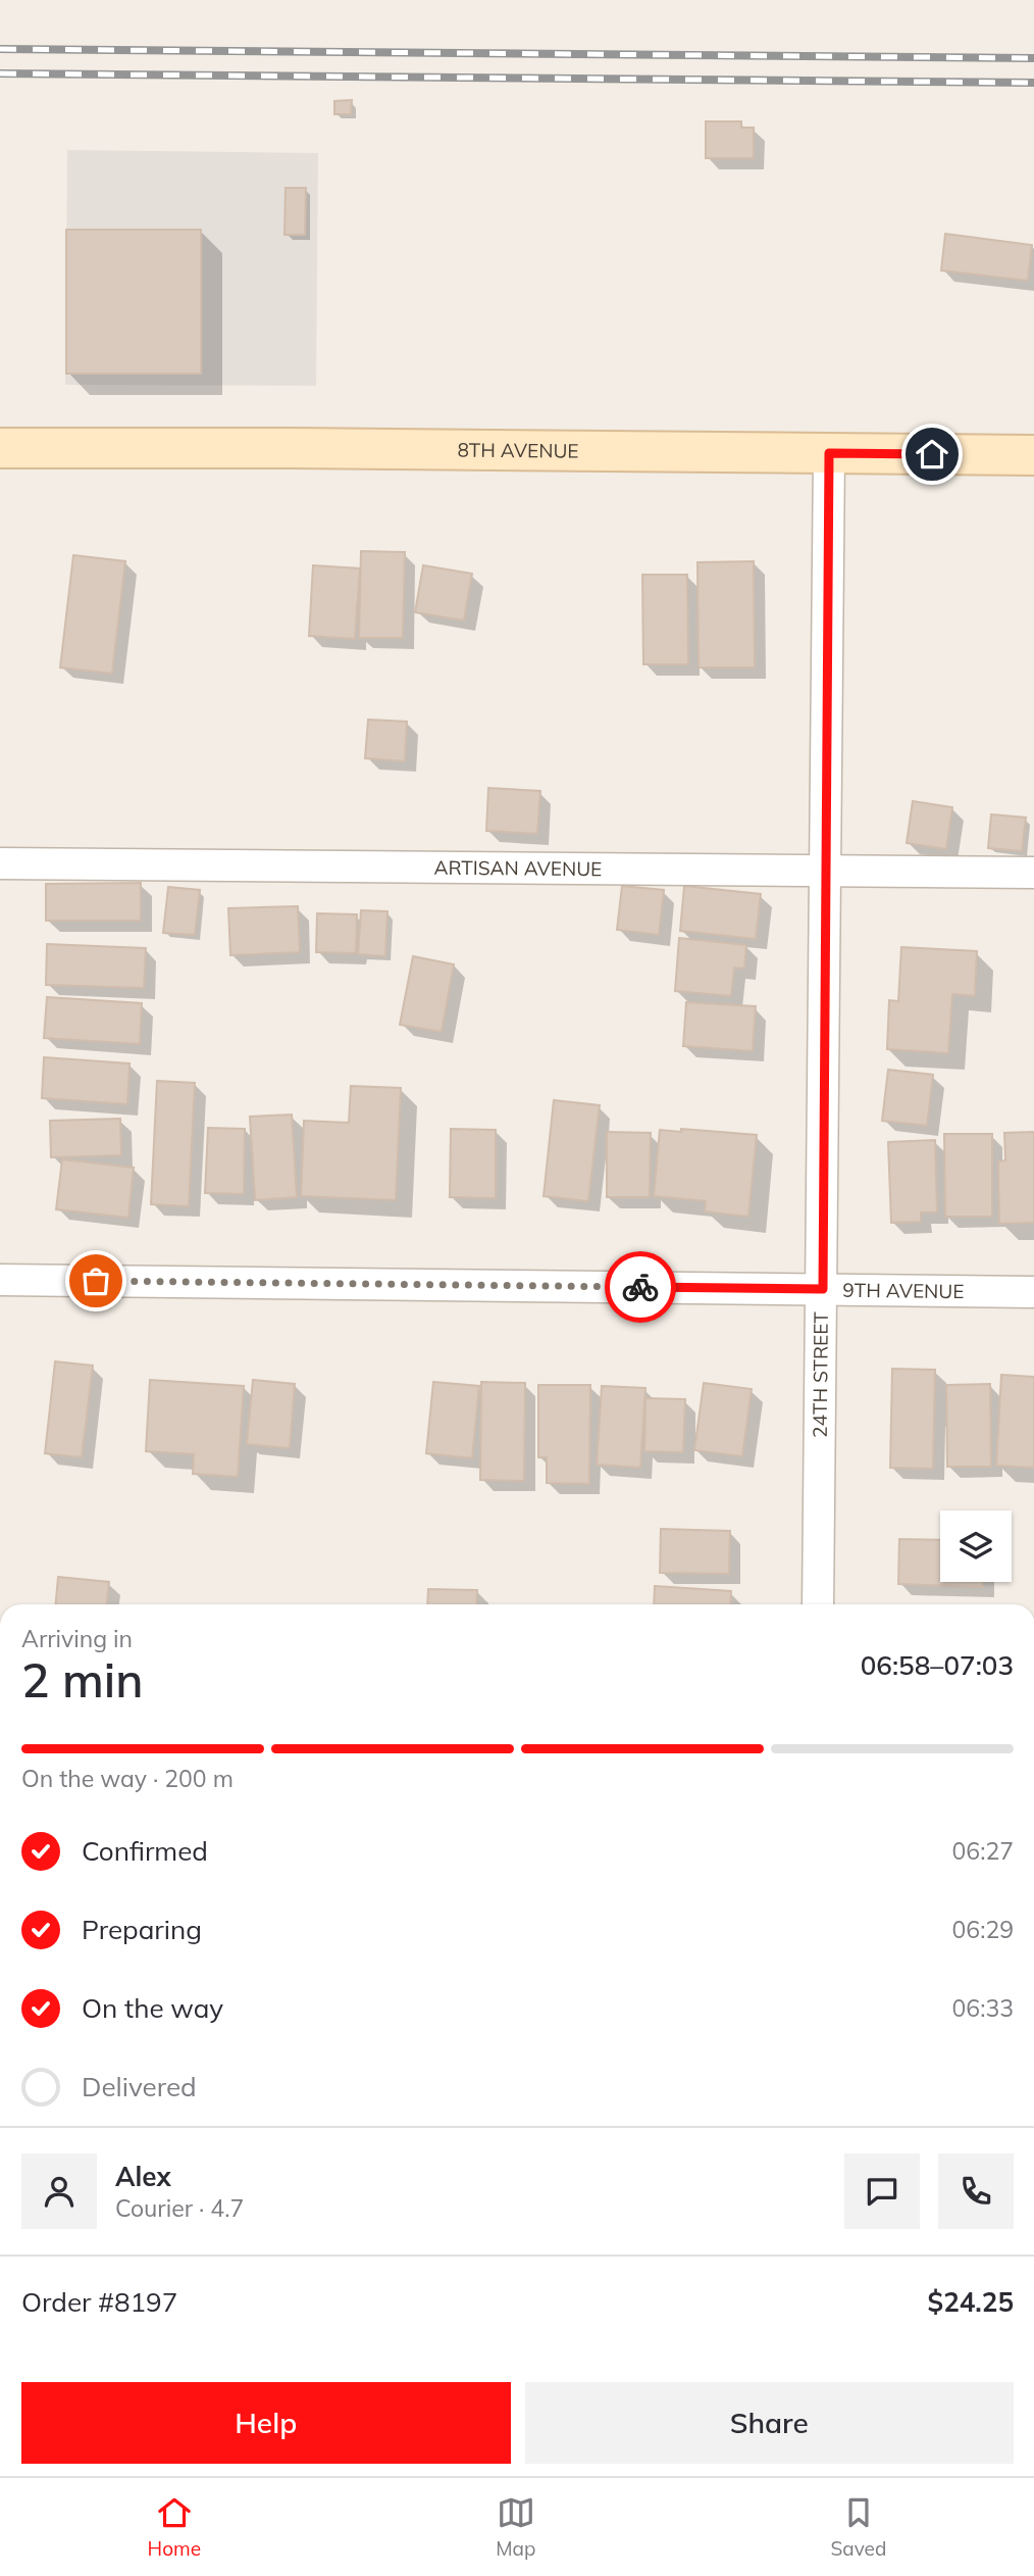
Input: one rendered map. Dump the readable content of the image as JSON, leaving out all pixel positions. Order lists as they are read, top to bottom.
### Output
{
  "streets": {
    "main road": ["8TH AVENUE"],
    "street": ["ARTISAN AVENUE", "9TH AVENUE", "24TH STREET"]
  },
  "crossings": [
    ["8TH AVENUE", "24TH STREET"],
    ["ARTISAN AVENUE", "24TH STREET"],
    ["9TH AVENUE", "24TH STREET"]
  ],
  "page": {
    "heading": ["2 min", "Arriving in", "06:58–07:03"],
    "panel": [
      "Alex",
      "Courier · 4.7",
      "Order #8197",
      "$24.25"
    ],
    "bar": "On the way · 200 m",
    "list": [
      ["Confirmed", "06:27"],
      ["Preparing", "06:29"],
      ["On the way", "06:33"],
      "Delivered"
    ],
    "buttons": ["Help", "Share"],
    "tabs": ["Home", "Map", "Saved"]
  }
}
